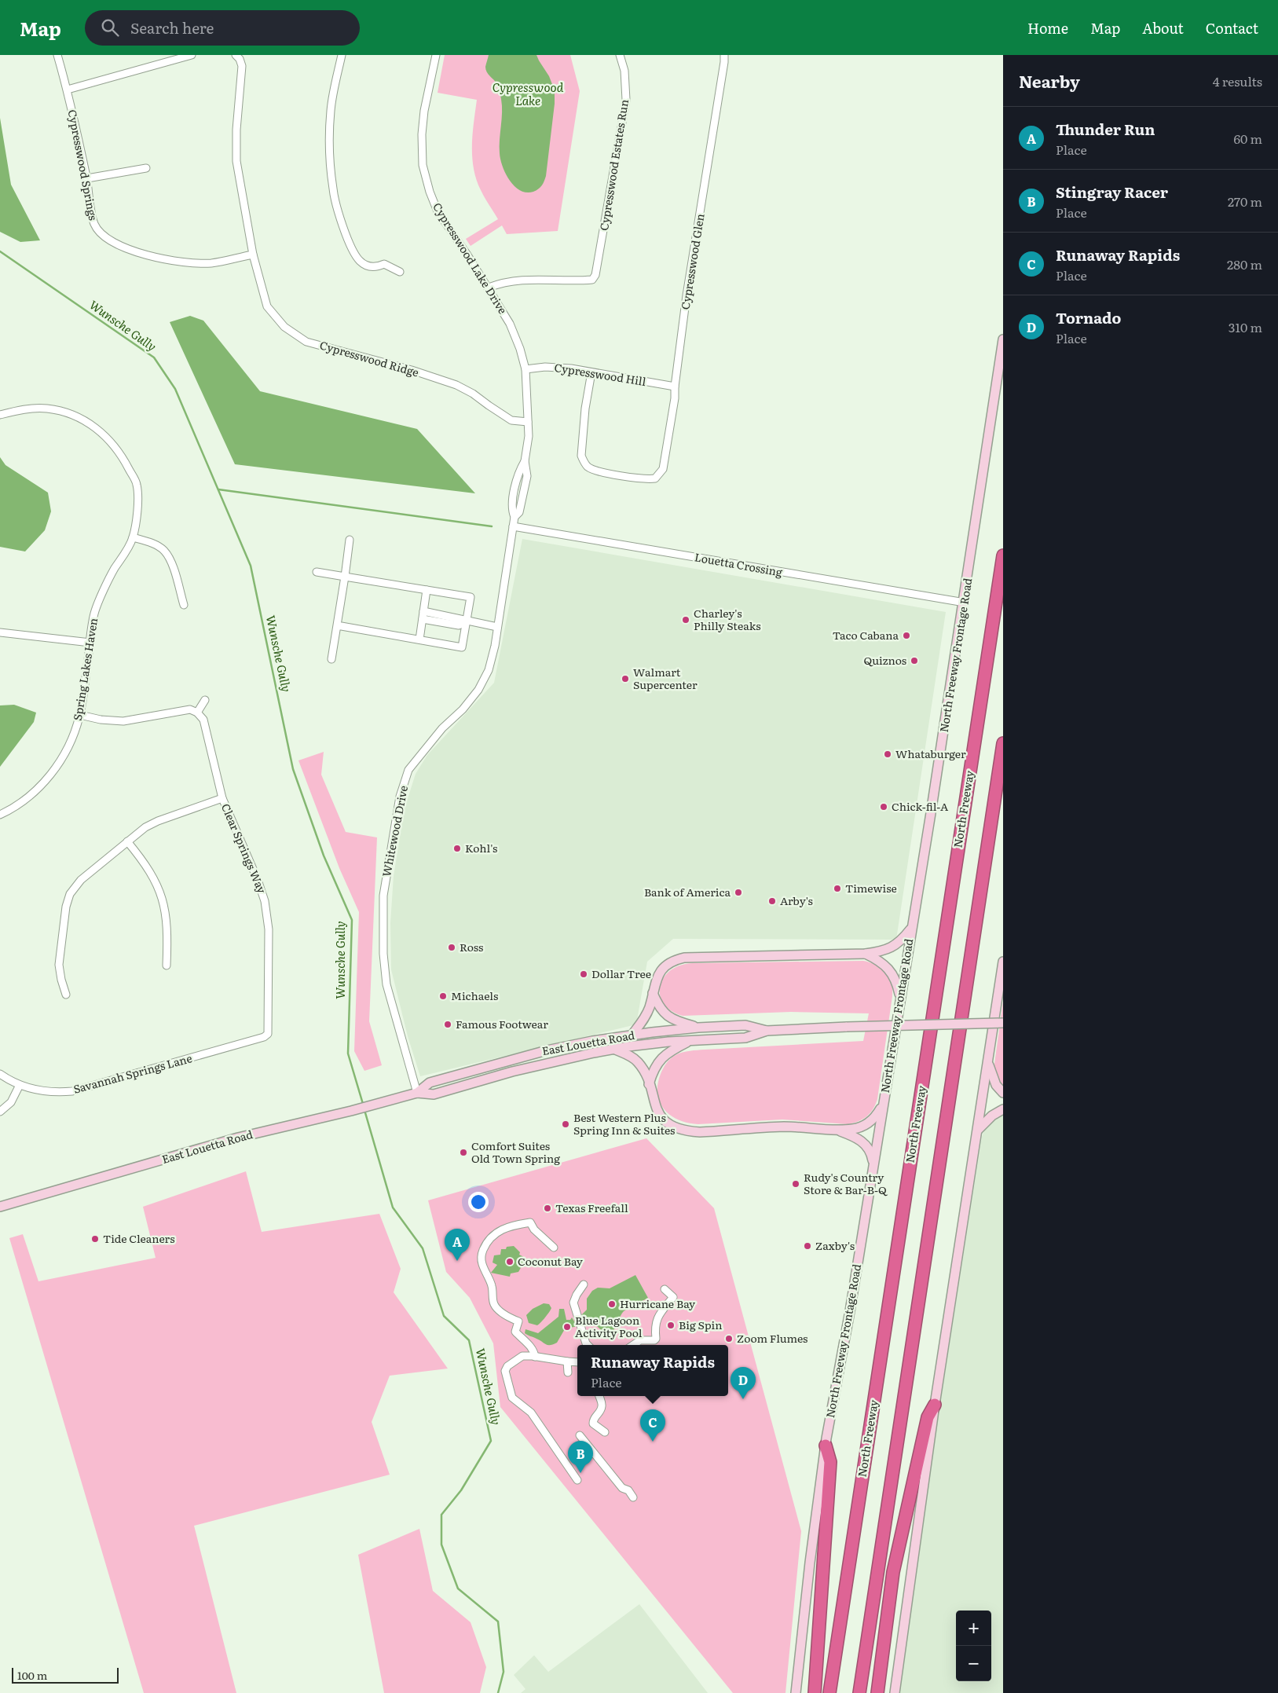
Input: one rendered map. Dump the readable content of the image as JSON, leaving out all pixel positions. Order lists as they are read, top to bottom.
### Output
{
  "streets": {
    "highway": ["North Freeway"],
    "main road": ["North Freeway Frontage Road", "East Louetta Road"],
    "street": [
      "Cypresswood Springs",
      "Cypresswood Estates Run",
      "Cypresswood Lake Drive",
      "Cypresswood Glen",
      "Cypresswood Ridge",
      "Cypresswood Hill",
      "Louetta Crossing",
      "Spring Lakes Haven",
      "Whitewood Drive",
      "Clear Springs Way",
      "Savannah Springs Lane"
    ]
  },
  "crossings": [
    ["Cypresswood Springs", "Cypresswood Ridge"],
    ["Cypresswood Estates Run", "Cypresswood Lake Drive"],
    ["Cypresswood Lake Drive", "Cypresswood Ridge"],
    ["Cypresswood Lake Drive", "Cypresswood Hill"],
    ["Cypresswood Lake Drive", "Louetta Crossing"],
    ["Cypresswood Lake Drive", "Whitewood Drive"],
    ["Cypresswood Glen", "Cypresswood Hill"],
    ["Louetta Crossing", "North Freeway Frontage Road"],
    ["Louetta Crossing", "Whitewood Drive"],
    ["Whitewood Drive", "East Louetta Road"],
    ["Clear Springs Way", "Savannah Springs Lane"]
  ],
  "water": ["Cypresswood Lake", "Wunsche Gully"],
  "places": [
    "Charley's Philly Steaks",
    "Taco Cabana",
    "Quiznos",
    "Walmart Supercenter",
    "Whataburger",
    "Chick-fil-A",
    "Kohl's",
    "Timewise",
    "Bank of America",
    "Arby's",
    "Ross",
    "Dollar Tree",
    "Michaels",
    "Famous Footwear",
    "Best Western Plus Spring Inn & Suites",
    "Comfort Suites Old Town Spring",
    "Rudy's Country Store & Bar-B-Q",
    "Texas Freefall",
    "Tide Cleaners",
    "Zaxby's",
    "Coconut Bay",
    "Hurricane Bay",
    "Big Spin",
    "Blue Lagoon Activity Pool",
    "Zoom Flumes"
  ],
  "scale_bar": "100 m",
  "page": {
    "header": "Map",
    "search": "Search here",
    "nav": [
      "Home",
      "Map",
      "About",
      "Contact"
    ],
    "heading": ["Nearby", "4 results"],
    "list": [
      {
        "mark": "A",
        "name": "Thunder Run",
        "note": "Place",
        "value": "60 m"
      },
      {
        "mark": "B",
        "name": "Stingray Racer",
        "note": "Place",
        "value": "270 m"
      },
      {
        "mark": "C",
        "name": "Runaway Rapids",
        "note": "Place",
        "value": "280 m"
      },
      {
        "mark": "D",
        "name": "Tornado",
        "note": "Place",
        "value": "310 m"
      }
    ],
    "pins": [
      "A",
      "D",
      "C",
      "B"
    ],
    "popup": ["Runaway Rapids", "Place"],
    "map_buttons": ["+", "−"],
    "scale": "100 m"
  }
}
